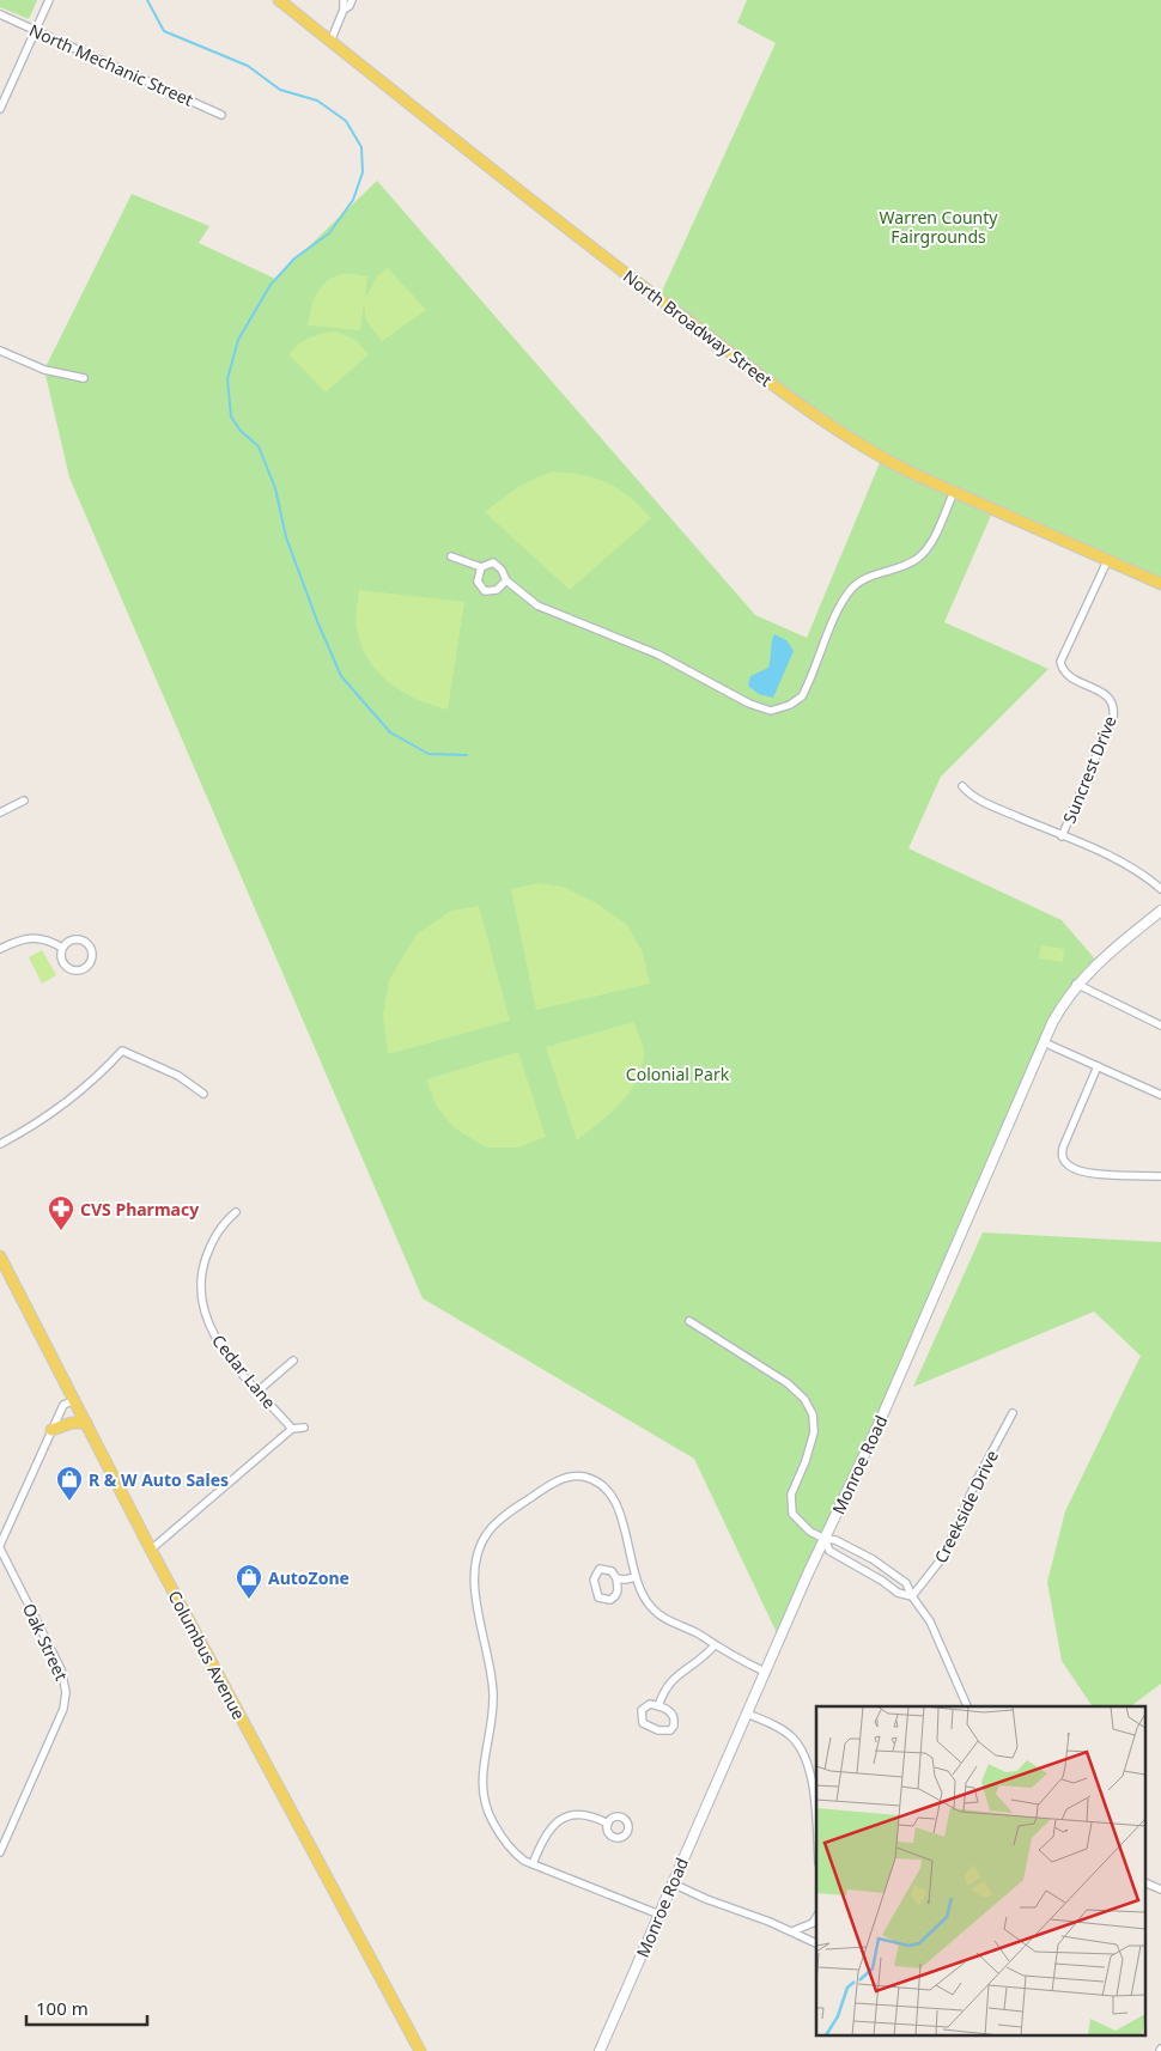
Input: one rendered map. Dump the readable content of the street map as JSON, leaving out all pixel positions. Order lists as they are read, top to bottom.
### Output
{
  "streets": {
    "main road": ["North Broadway Street", "Columbus Avenue"],
    "street": [
      "North Mechanic Street",
      "Suncrest Drive",
      "Cedar Lane",
      "Monroe Road",
      "Creekside Drive",
      "Oak Street"
    ]
  },
  "crossings": [
    ["North Broadway Street", "Suncrest Drive"]
  ],
  "parks": ["Warren County Fairgrounds", "Colonial Park"],
  "places": {
    "pharmacy": ["CVS Pharmacy"],
    "shop": ["R & W Auto Sales", "AutoZone"]
  },
  "scale_bar": "100 m"
}
